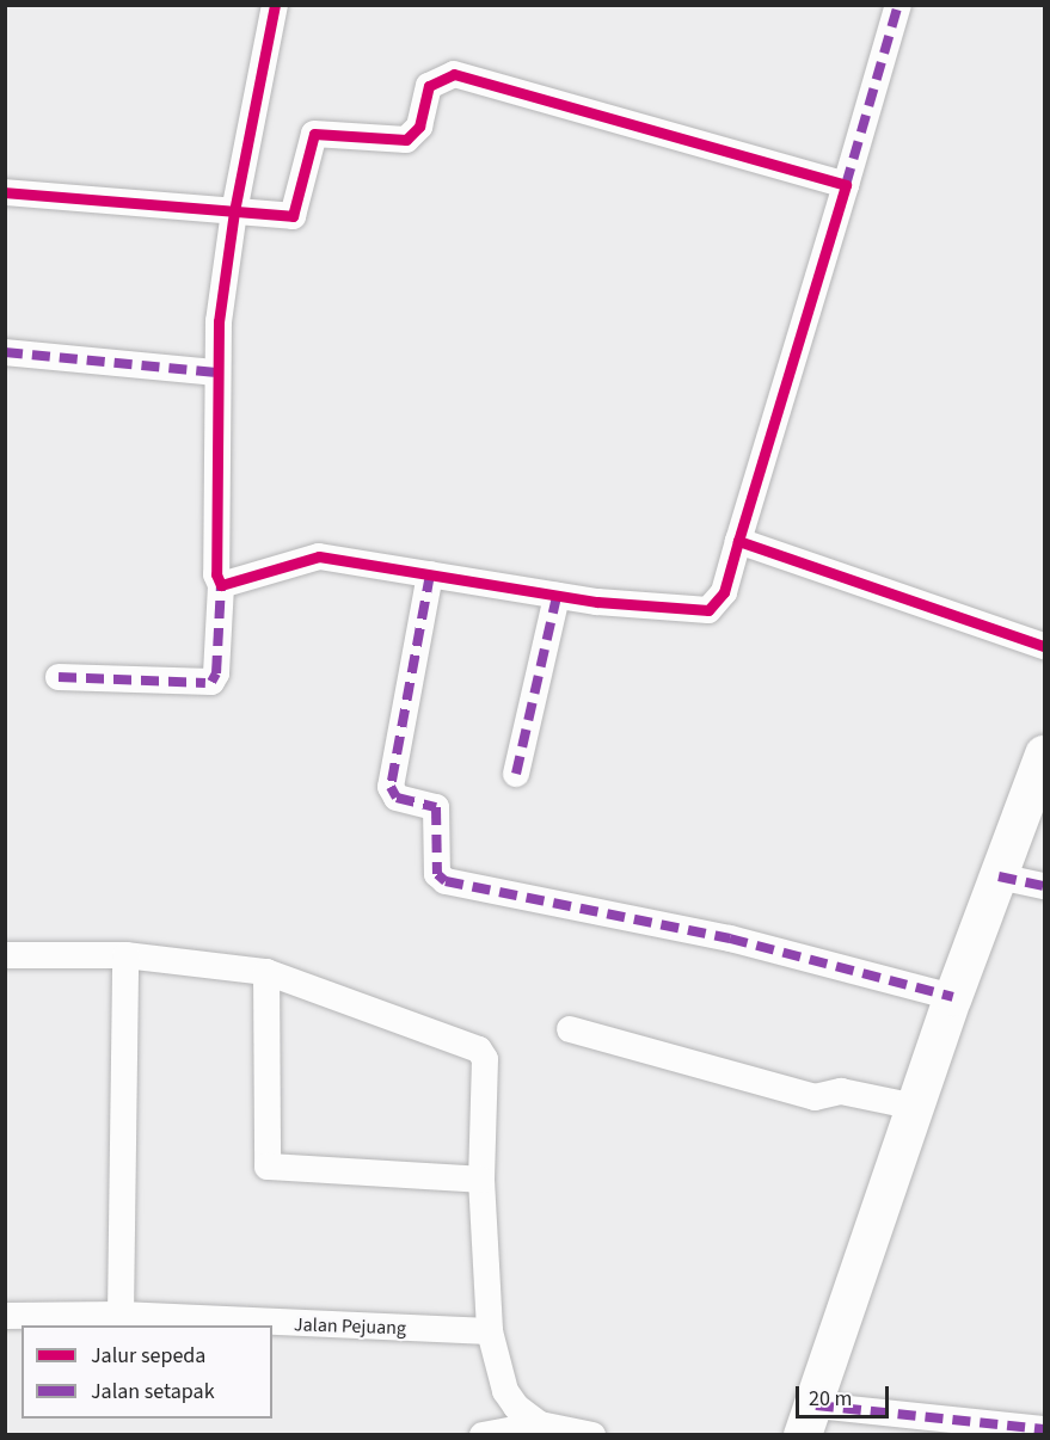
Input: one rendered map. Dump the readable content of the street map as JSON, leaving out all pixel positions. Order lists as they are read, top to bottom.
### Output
{
  "streets": {
    "street": ["Jalan Pejuang"]
  },
  "legend": ["Jalur sepeda", "Jalan setapak"],
  "scale_bar": "20 m"
}
